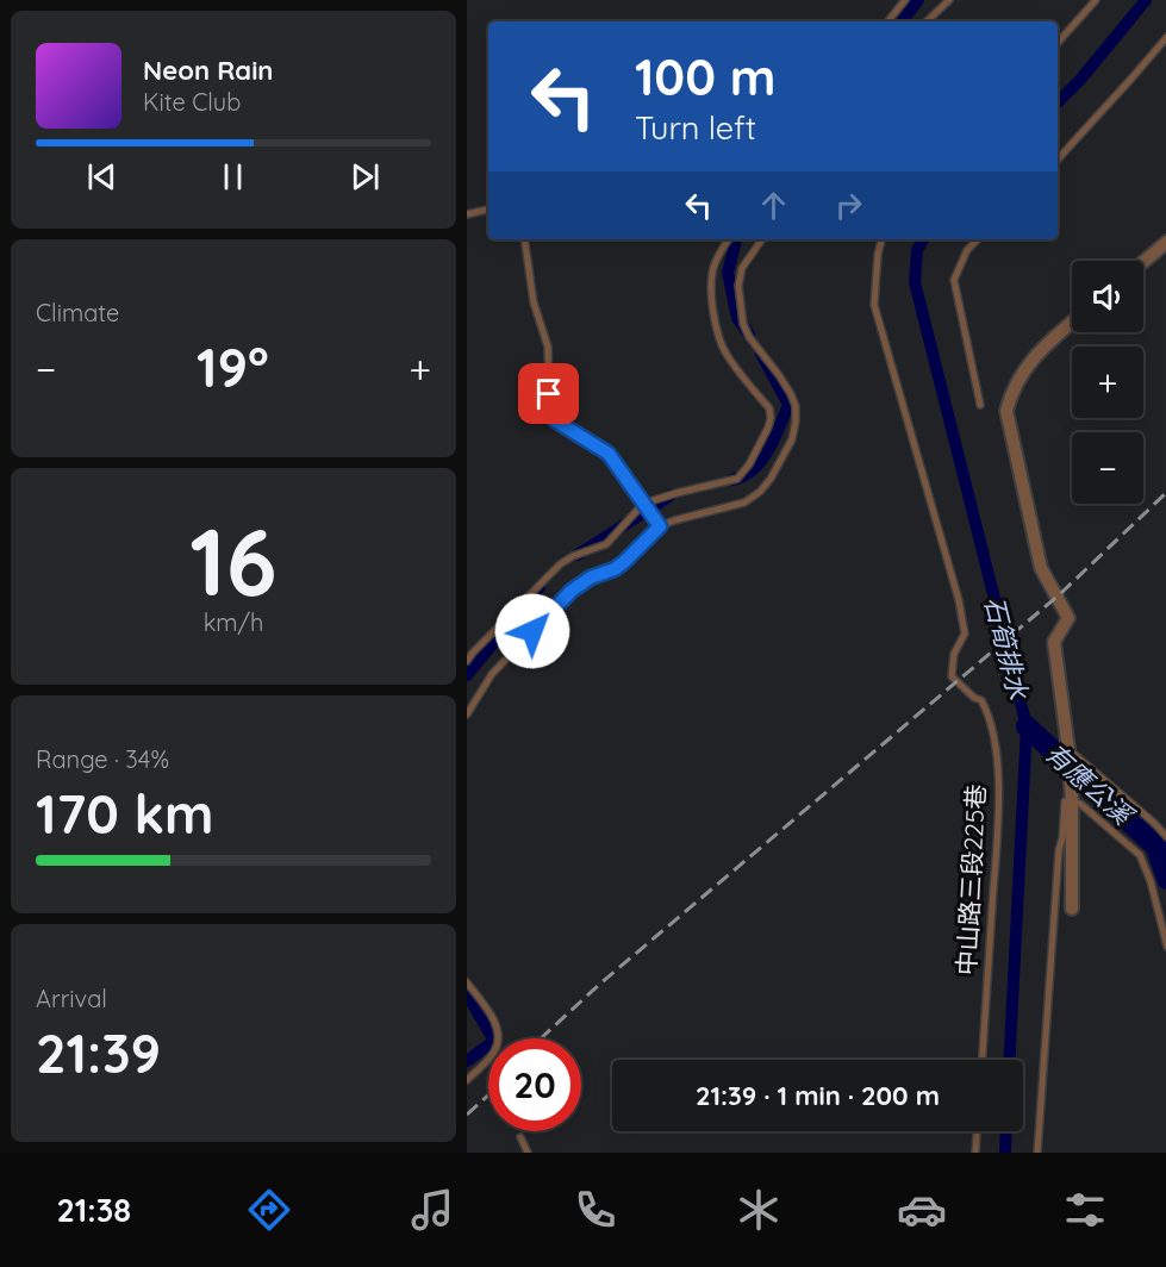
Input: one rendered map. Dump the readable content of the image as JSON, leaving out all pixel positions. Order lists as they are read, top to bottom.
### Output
{
  "streets": {
    "lane": ["中山路三段225巷"]
  },
  "water": ["石筍排水", "有應公溪"],
  "page": {
    "turn": ["100 m", "Turn left"],
    "song": ["Neon Rain", "Kite Club"],
    "tile": [
      "Climate",
      ["16", "km/h"],
      ["Range · 34%", "170 km"],
      ["Arrival", "21:39"]
    ],
    "map_buttons": ["+", "−"],
    "heat": ["−", "19°", "+"],
    "limit": "20",
    "trip": "21:39 · 1 min · 200 m",
    "tabs": "21:38"
  }
}
